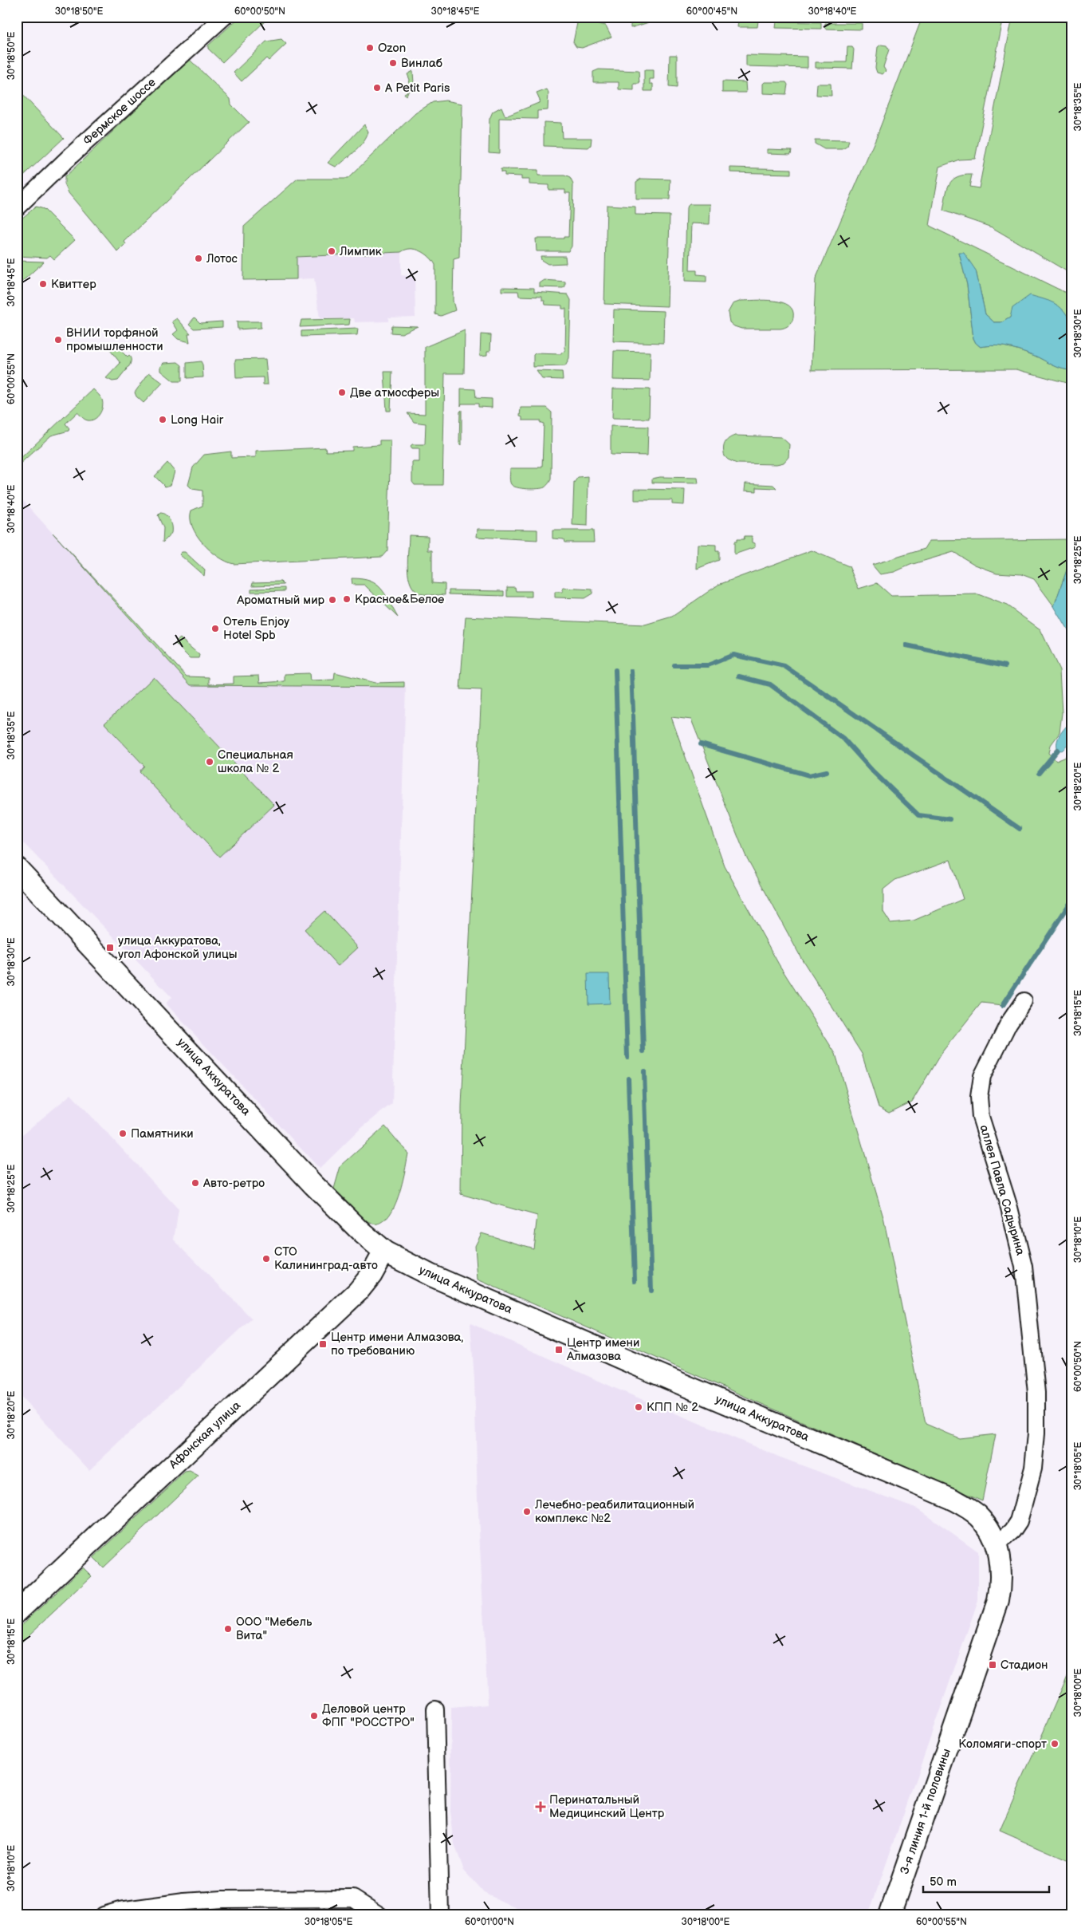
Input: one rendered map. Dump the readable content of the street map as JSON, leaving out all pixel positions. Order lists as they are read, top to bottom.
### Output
{
  "streets": {
    "street": [
      "Фермское шоссе",
      "улица Аккуратова",
      "аллея Павла Садырина",
      "Афонская улица",
      "3-я линия 1-й половины"
    ]
  },
  "crossings": [
    ["улица Аккуратова", "аллея Павла Садырина"],
    ["улица Аккуратова", "Афонская улица"],
    ["улица Аккуратова", "3-я линия 1-й половины"]
  ],
  "places": {
    "other": [
      "Ozon",
      "Винлаб",
      "A Petit Paris",
      "Лимпик",
      "Лотос",
      "Квиттер",
      "ВНИИ торфяной промышленности",
      "Две атмосферы",
      "Long Hair",
      "Красное&Белое",
      "Ароматный мир",
      "Отель Enjoy Hotel Spb",
      "Специальная школа № 2",
      "Памятники",
      "Авто-ретро",
      "СТО Калининград-авто",
      "КПП № 2",
      "Лечебно-реабилитационный комплекс №2",
      "ООО \"Мебель Вита\"",
      "Деловой центр ФПГ \"РОССТРО\"",
      "Коломяги-спорт"
    ],
    "transit": [
      "улица Аккуратова, угол Афонской улицы",
      "Центр имени Алмазова, по требованию",
      "Центр имени Алмазова",
      "Стадион"
    ],
    "health": ["Перинатальный Медицинский Центр"]
  },
  "scale_bar": "50 m",
  "coordinates": [
    "30°18'50\"E",
    "60°00'50\"N",
    "30°18'45\"E",
    "60°00'45\"N",
    "30°18'40\"E",
    "30°18'35\"E",
    "30°18'30\"E",
    "60°00'55\"N",
    "30°18'25\"E",
    "30°18'20\"E",
    "30°18'15\"E",
    "30°18'10\"E",
    "30°18'05\"E",
    "30°18'00\"E",
    "60°01'00\"N"
  ]
}
